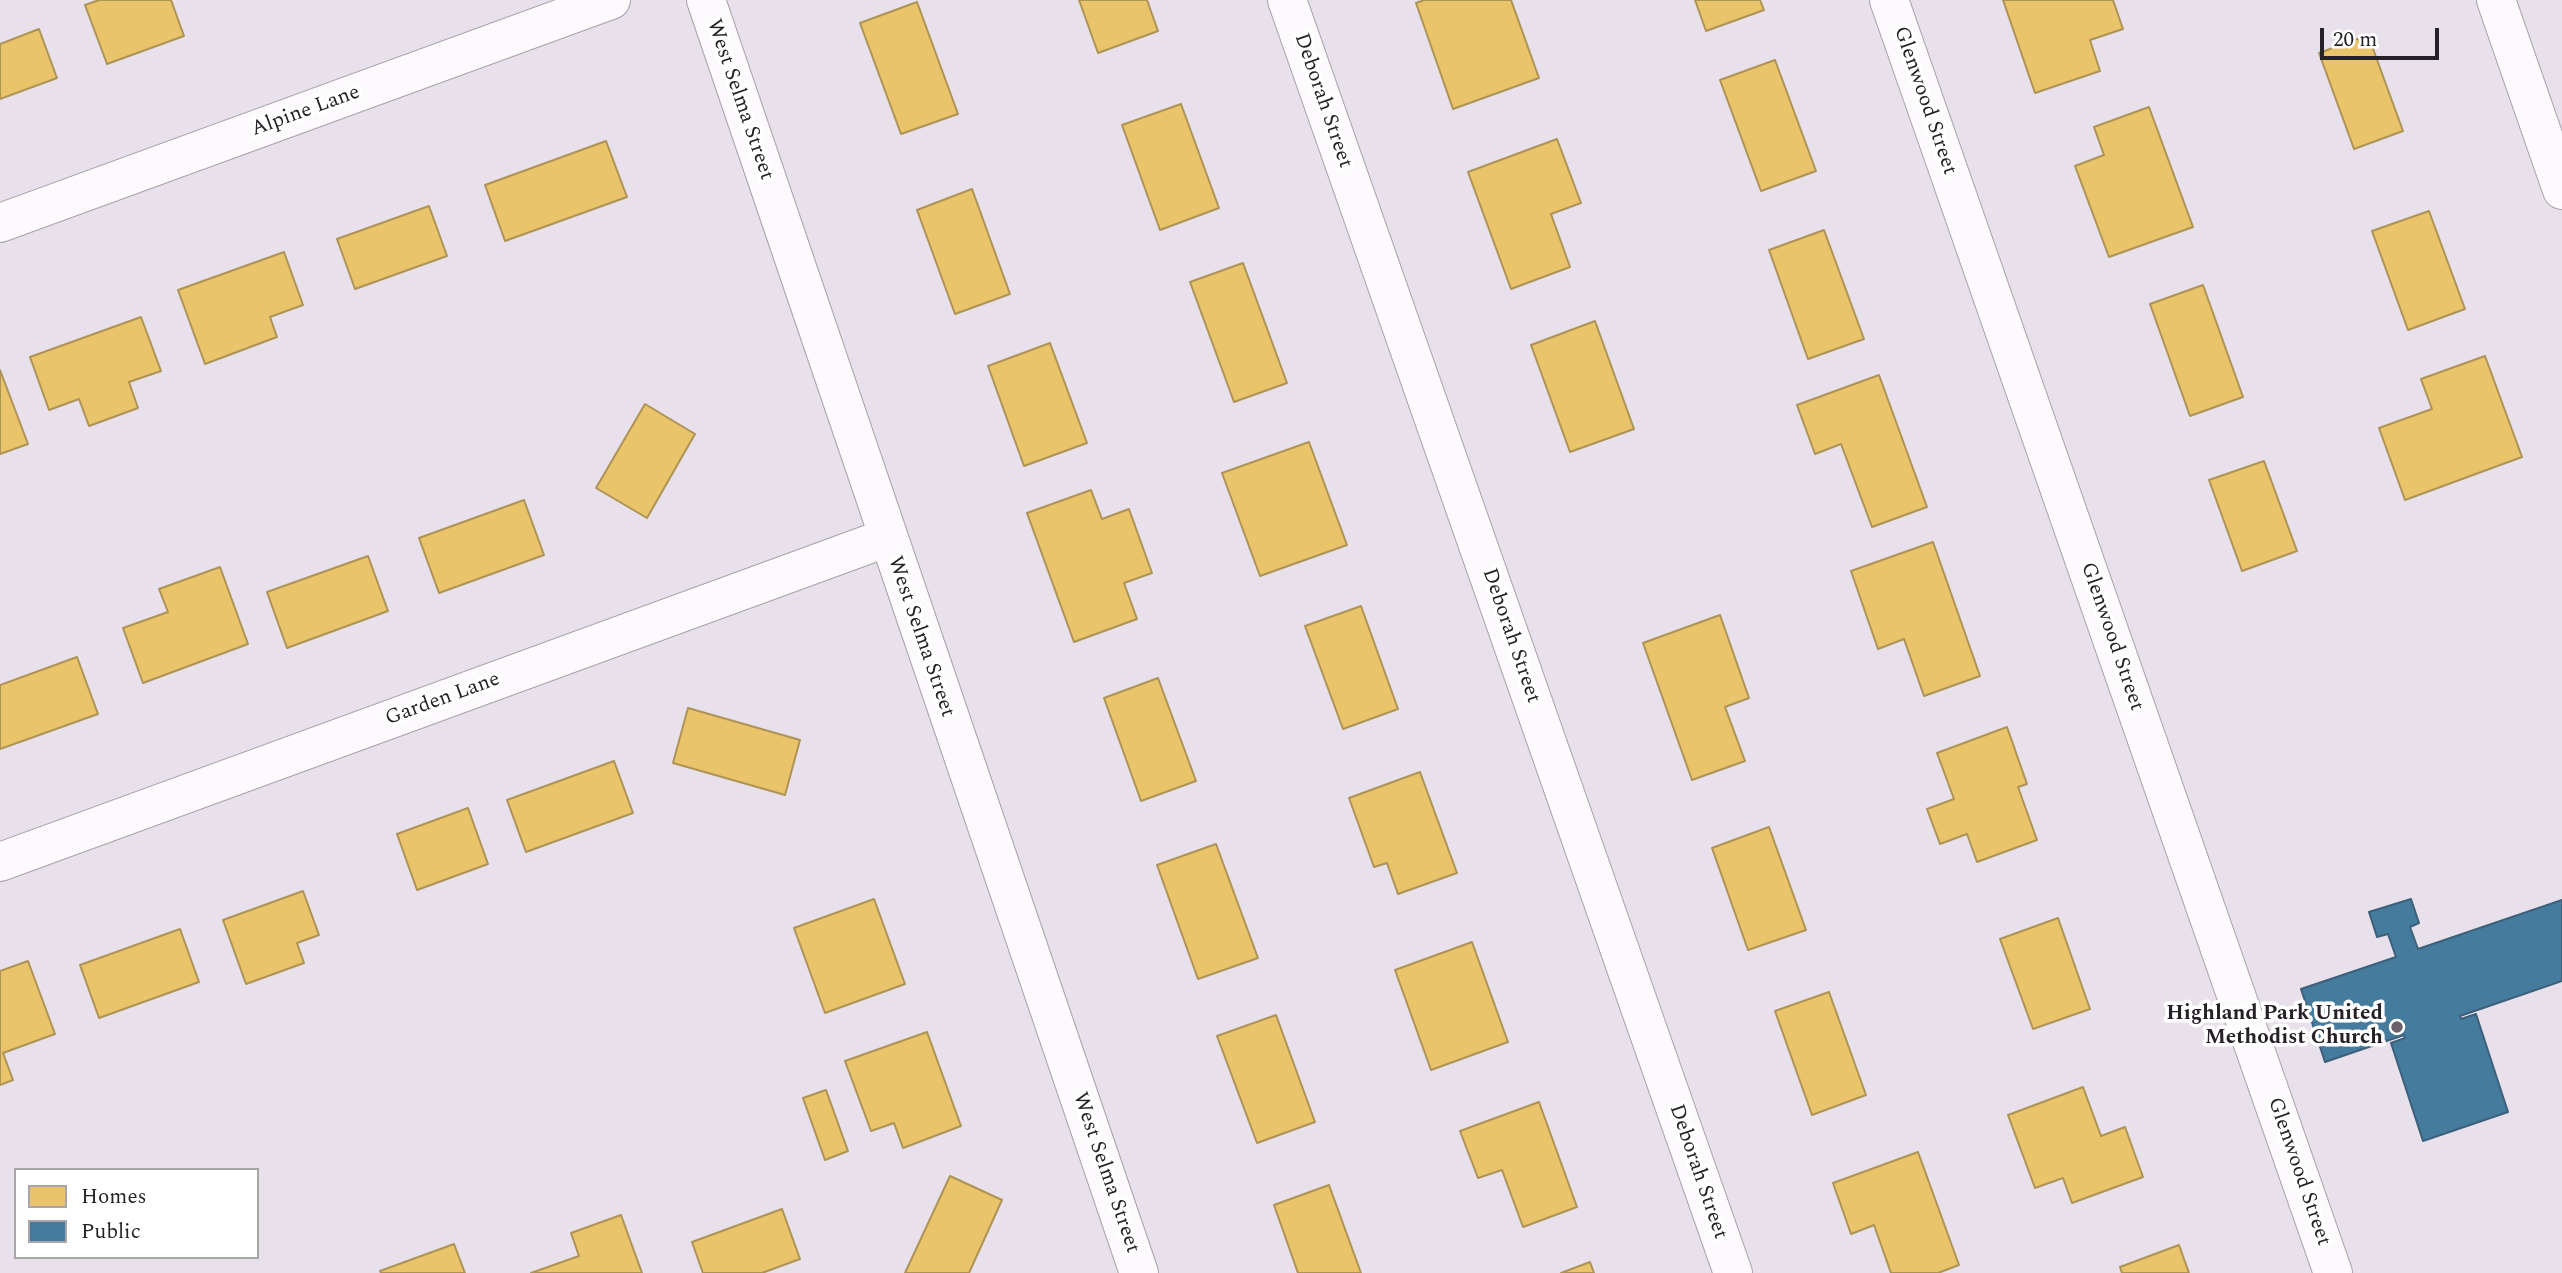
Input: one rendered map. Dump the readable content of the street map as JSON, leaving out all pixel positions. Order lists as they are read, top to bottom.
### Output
{
  "streets": {
    "street": [
      "West Selma Street",
      "Deborah Street",
      "Glenwood Street",
      "Alpine Lane",
      "Garden Lane"
    ]
  },
  "crossings": [
    ["West Selma Street", "Garden Lane"]
  ],
  "places": ["Highland Park United Methodist Church"],
  "legend": ["Homes", "Public"],
  "scale_bar": "20 m"
}
